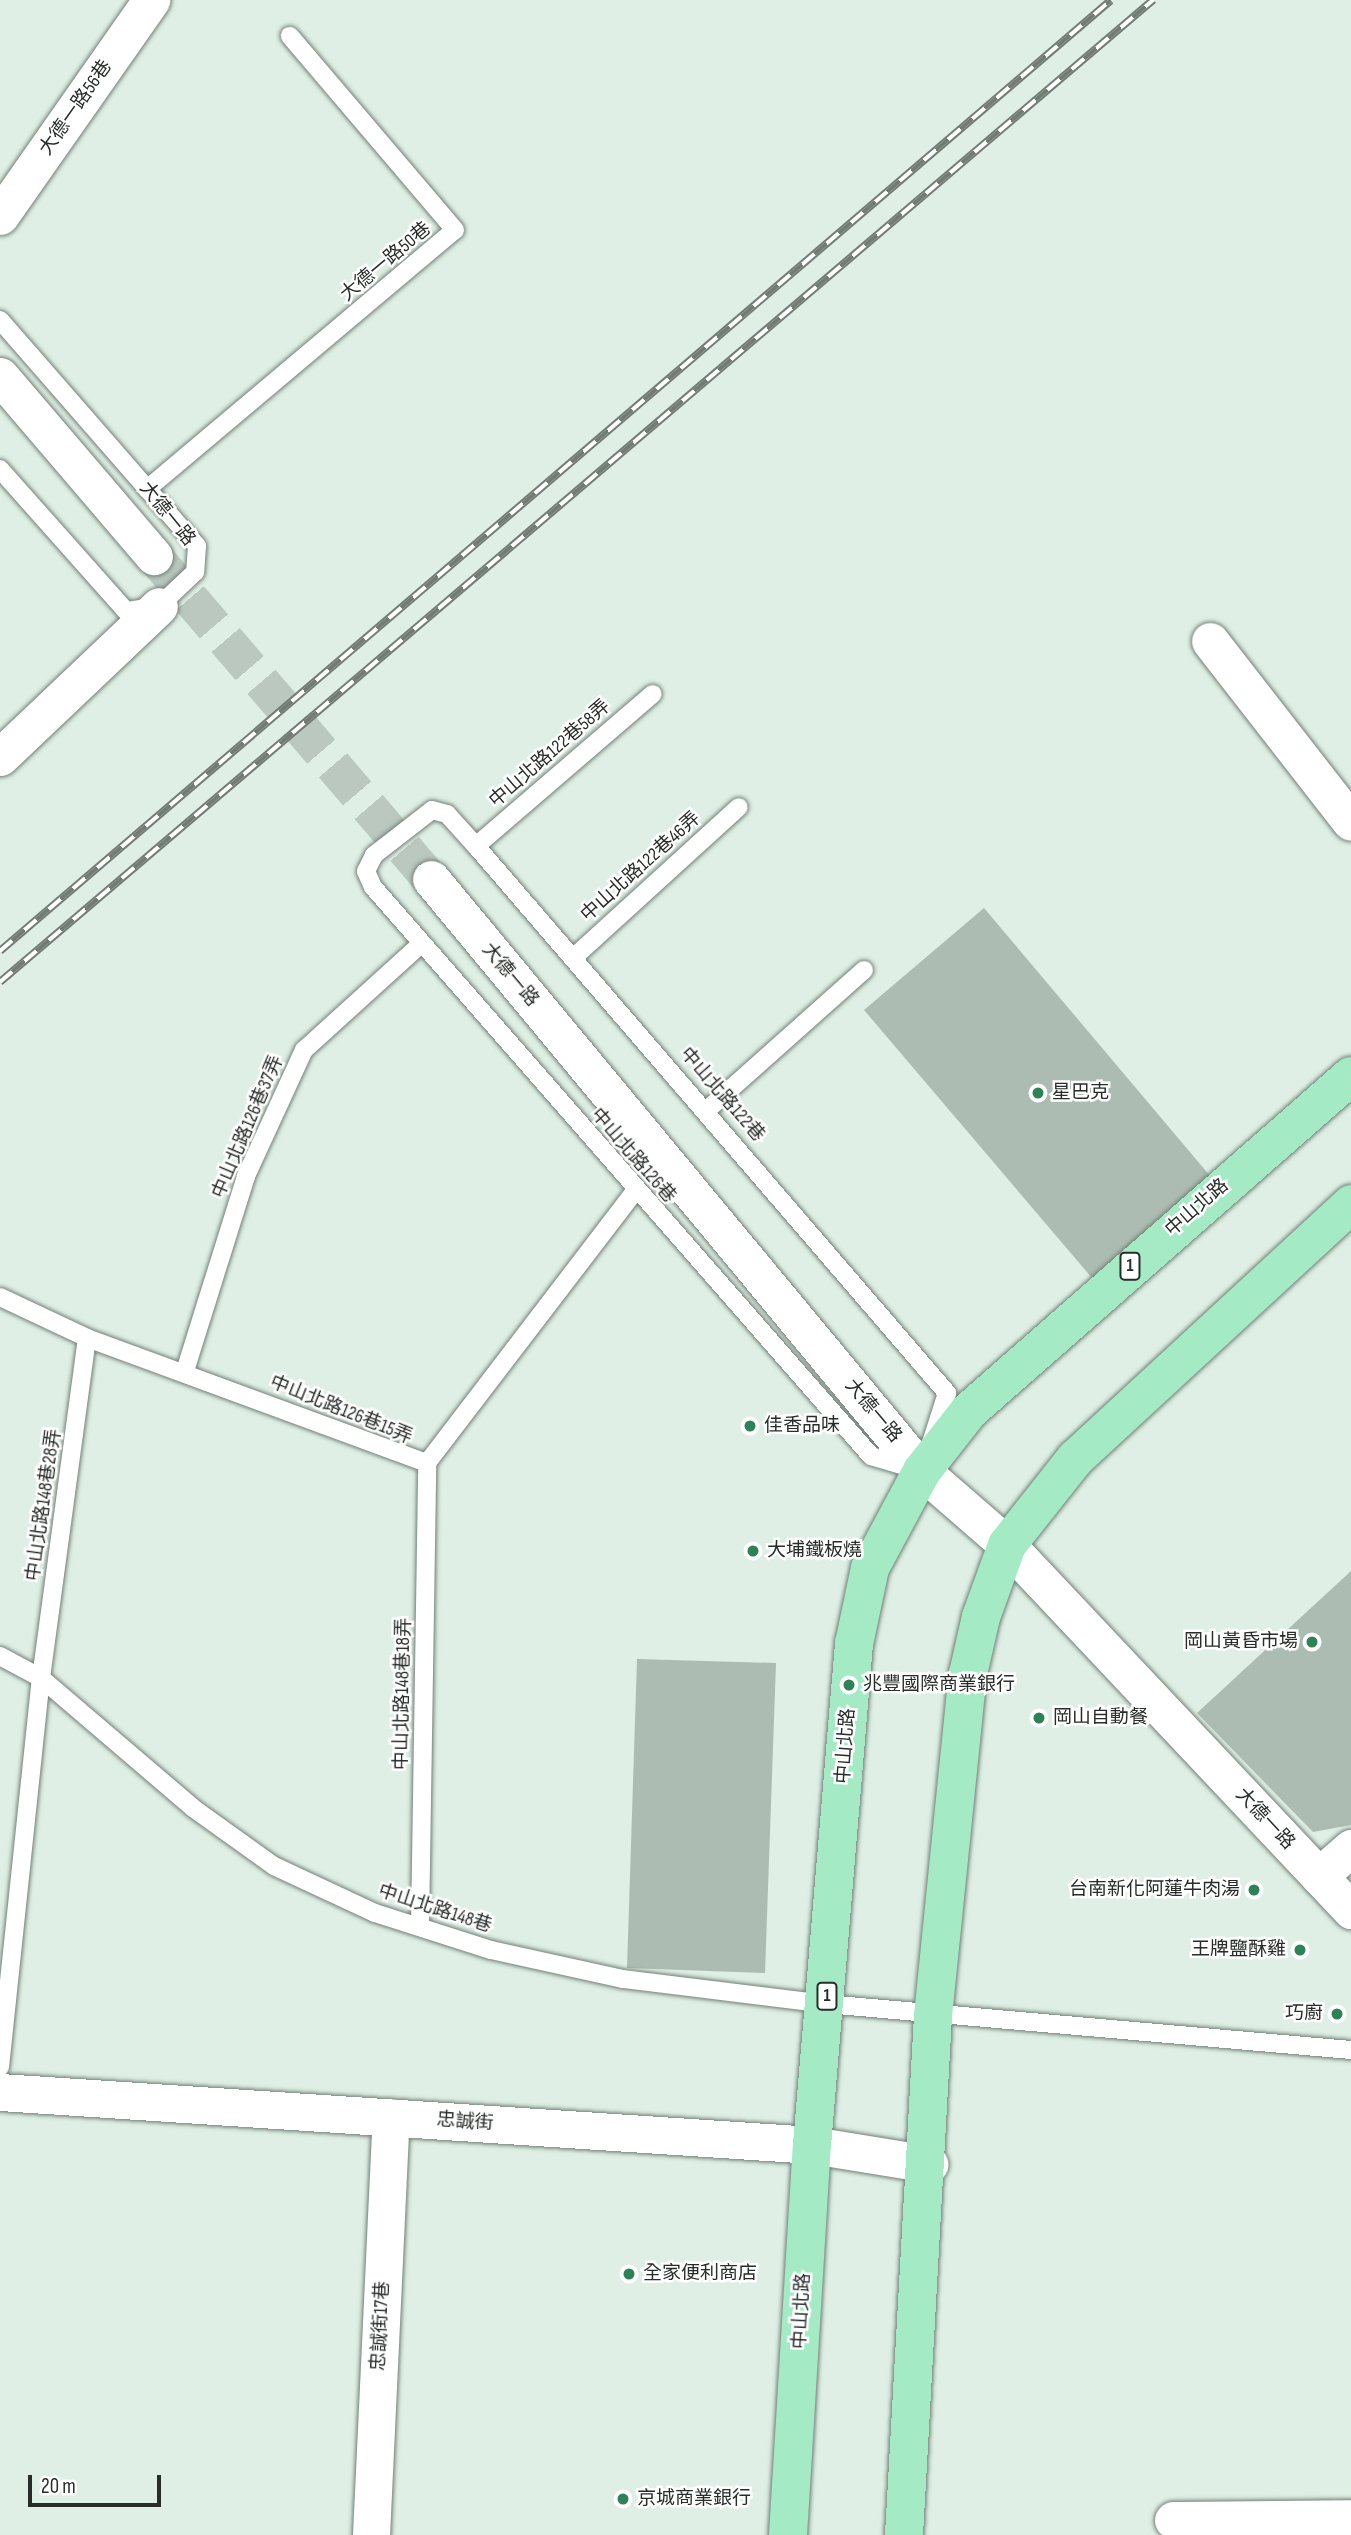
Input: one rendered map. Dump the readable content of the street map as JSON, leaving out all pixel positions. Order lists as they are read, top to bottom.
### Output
{
  "streets": {
    "main road": ["中山北路", "1"],
    "street": [
      "大德一路56巷",
      "大德一路",
      "忠誠街",
      "忠誠街17巷"
    ],
    "lane": [
      "大德一路50巷",
      "中山北路122巷58弄",
      "中山北路122巷46弄",
      "中山北路122巷",
      "中山北路126巷37弄",
      "中山北路126巷",
      "中山北路126巷15弄",
      "中山北路148巷28弄",
      "中山北路148巷18弄",
      "中山北路148巷"
    ]
  },
  "crossings": [
    ["大德一路50巷", "大德一路"],
    ["大德一路", "中山北路122巷"],
    ["大德一路", "中山北路126巷"],
    ["大德一路", "中山北路"],
    ["中山北路122巷58弄", "中山北路122巷"],
    ["中山北路122巷46弄", "中山北路122巷"],
    ["中山北路122巷", "中山北路126巷"],
    ["中山北路122巷", "中山北路"],
    ["中山北路126巷37弄", "中山北路126巷"],
    ["中山北路126巷37弄", "中山北路126巷15弄"],
    ["中山北路126巷", "中山北路"],
    ["中山北路126巷", "中山北路126巷15弄"],
    ["中山北路", "中山北路148巷"],
    ["中山北路", "忠誠街"],
    ["中山北路126巷15弄", "中山北路148巷28弄"],
    ["中山北路126巷15弄", "中山北路148巷18弄"],
    ["中山北路148巷28弄", "中山北路148巷"],
    ["中山北路148巷18弄", "中山北路148巷"],
    ["忠誠街", "忠誠街17巷"]
  ],
  "places": [
    "星巴克",
    "佳香品味",
    "大埔鐵板燒",
    "岡山黃昏市場",
    "兆豐國際商業銀行",
    "岡山自動餐",
    "台南新化阿蓮牛肉湯",
    "王牌鹽酥雞",
    "巧廚",
    "全家便利商店",
    "京城商業銀行"
  ],
  "scale_bar": "20 m"
}
